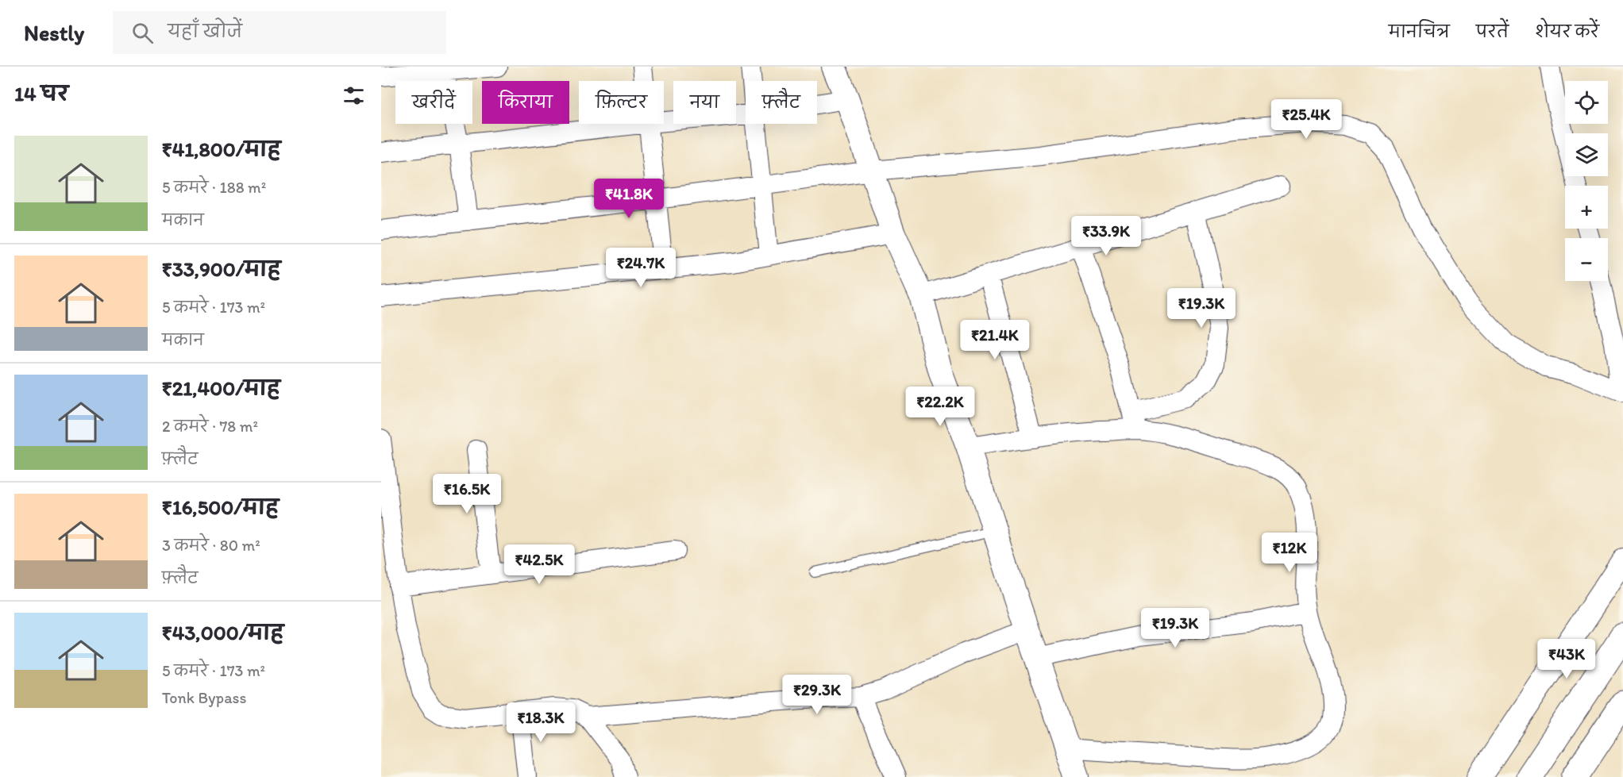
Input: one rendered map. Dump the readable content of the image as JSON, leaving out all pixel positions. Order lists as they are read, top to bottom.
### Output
{
  "page": {
    "header": "Nestly",
    "search": "यहाँ खोजें",
    "nav": ["मानचित्र", "परतें", "शेयर करें"],
    "heading": "14 घर",
    "map_buttons": ["+", "−"],
    "chip": [
      "खरीदें",
      "किराया",
      "फ़िल्टर",
      "नया",
      "फ़्लैट"
    ],
    "price": [
      "₹25.4K",
      "₹41.8K",
      "₹33.9K",
      "₹24.7K",
      "₹19.3K",
      "₹21.4K",
      "₹22.2K",
      "₹16.5K",
      "₹12K",
      "₹42.5K",
      "₹19.3K",
      "₹43K",
      "₹29.3K",
      "₹18.3K"
    ],
    "list": [
      {
        "name": "₹41,800/माह",
        "note": "5 कमरे · 188 m² · मकान"
      },
      {
        "name": "₹33,900/माह",
        "note": "5 कमरे · 173 m² · मकान"
      },
      {
        "name": "₹21,400/माह",
        "note": "2 कमरे · 78 m² · फ़्लैट"
      },
      {
        "name": "₹16,500/माह",
        "note": "3 कमरे · 80 m² · फ़्लैट"
      },
      {
        "name": "₹43,000/माह",
        "note": "5 कमरे · 173 m² · Tonk Bypass"
      }
    ]
  }
}
